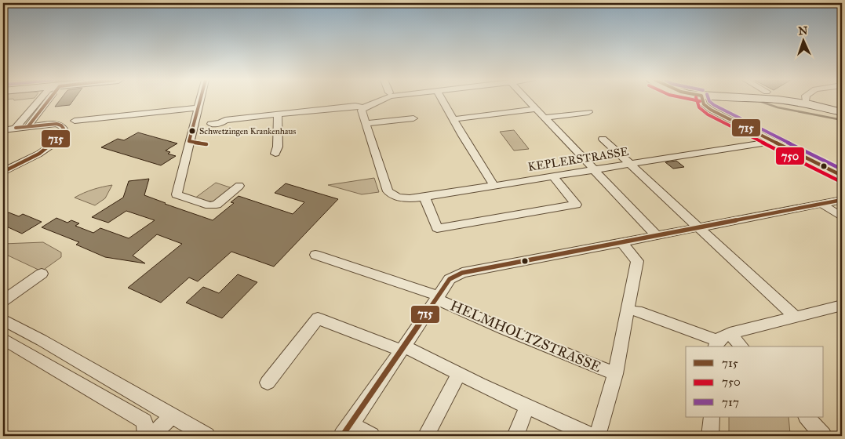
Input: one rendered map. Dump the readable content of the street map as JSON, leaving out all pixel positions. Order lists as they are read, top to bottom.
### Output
{
  "streets": {
    "street": ["KEPLERSTRASSE", "HELMHOLTZSTRASSE"]
  },
  "places": ["Schwetzingen Krankenhaus"],
  "lines": ["transit line 715", "transit line 750", "transit line 717"],
  "legend": ["715", "750", "717"],
  "north": "top"
}
